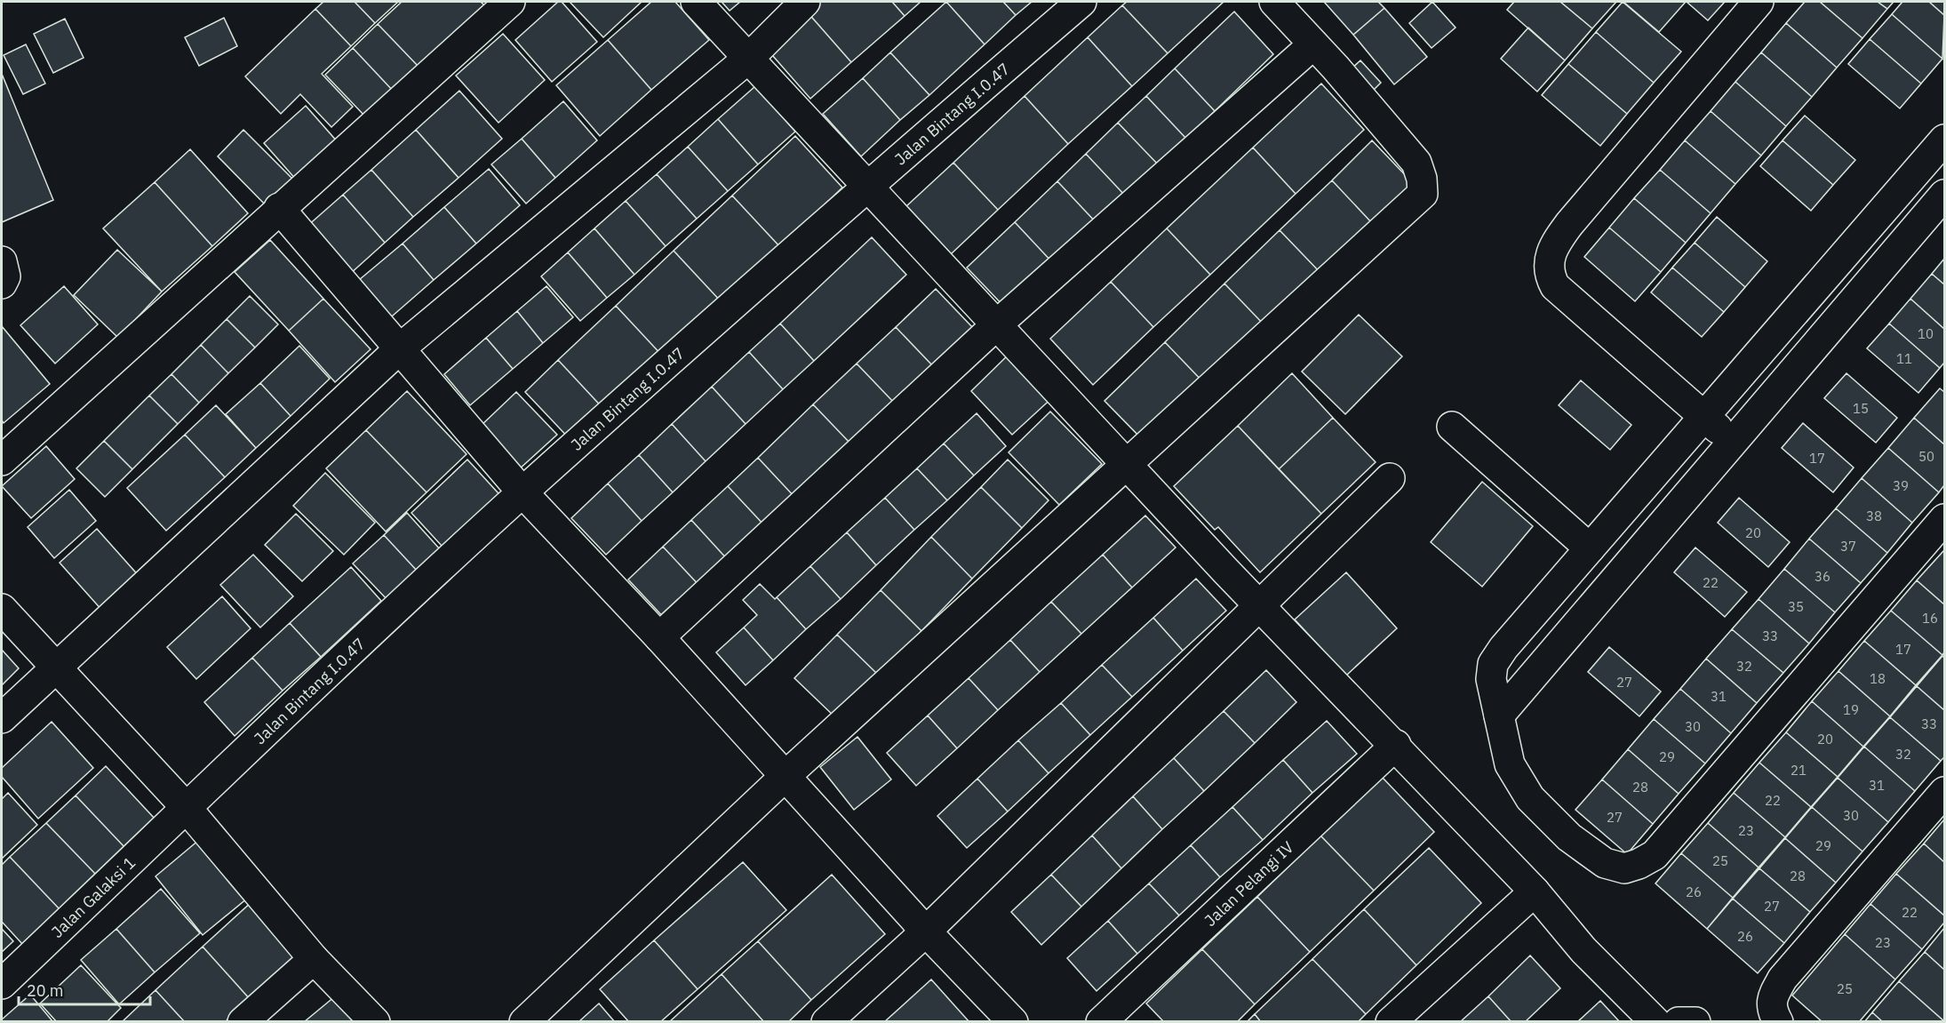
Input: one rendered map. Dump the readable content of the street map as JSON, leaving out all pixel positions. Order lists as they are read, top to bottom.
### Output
{
  "streets": {
    "street": ["Jalan Bintang I.0.47", "Jalan Pelangi IV", "Jalan Galaksi 1"]
  },
  "crossings": [
    ["Jalan Bintang I.0.47", "Jalan Galaksi 1"]
  ],
  "house_numbers": [
    "10",
    "11",
    "15",
    "50",
    "17",
    "39",
    "38",
    "20",
    "37",
    "36",
    "22",
    "35",
    "16",
    "33",
    "17",
    "32",
    "18",
    "27",
    "31",
    "19",
    "33",
    "30",
    "20",
    "32",
    "29",
    "21",
    "31",
    "28",
    "22",
    "30",
    "27",
    "23",
    "29",
    "25",
    "28",
    "26",
    "27",
    "22",
    "26",
    "23",
    "25"
  ],
  "scale_bar": "20 m"
}
